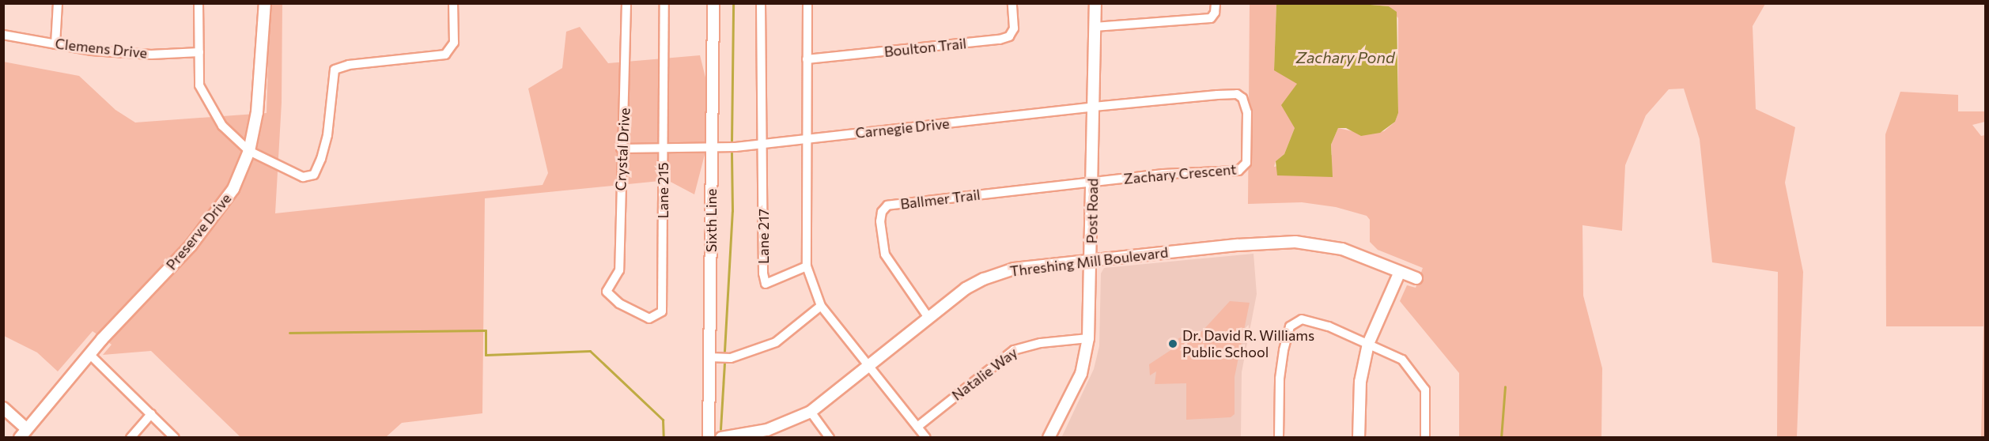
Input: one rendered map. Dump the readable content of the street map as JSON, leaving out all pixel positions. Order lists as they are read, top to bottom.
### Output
{
  "streets": {
    "street": [
      "Boulton Trail",
      "Clemens Drive",
      "Carnegie Drive",
      "Crystal Drive",
      "Zachary Crescent",
      "Lane 215",
      "Ballmer Trail",
      "Post Road",
      "Sixth Line",
      "Preserve Drive",
      "Lane 217",
      "Threshing Mill Boulevard",
      "Natalie Way"
    ]
  },
  "crossings": [
    ["Carnegie Drive", "Crystal Drive"],
    ["Carnegie Drive", "Zachary Crescent"],
    ["Carnegie Drive", "Lane 215"],
    ["Carnegie Drive", "Post Road"],
    ["Carnegie Drive", "Sixth Line"],
    ["Carnegie Drive", "Lane 217"],
    ["Crystal Drive", "Lane 215"],
    ["Zachary Crescent", "Ballmer Trail"],
    ["Zachary Crescent", "Post Road"],
    ["Ballmer Trail", "Post Road"],
    ["Ballmer Trail", "Threshing Mill Boulevard"],
    ["Post Road", "Threshing Mill Boulevard"],
    ["Post Road", "Natalie Way"]
  ],
  "water": ["Zachary Pond"],
  "places": ["Dr. David R. Williams Public School"]
}
